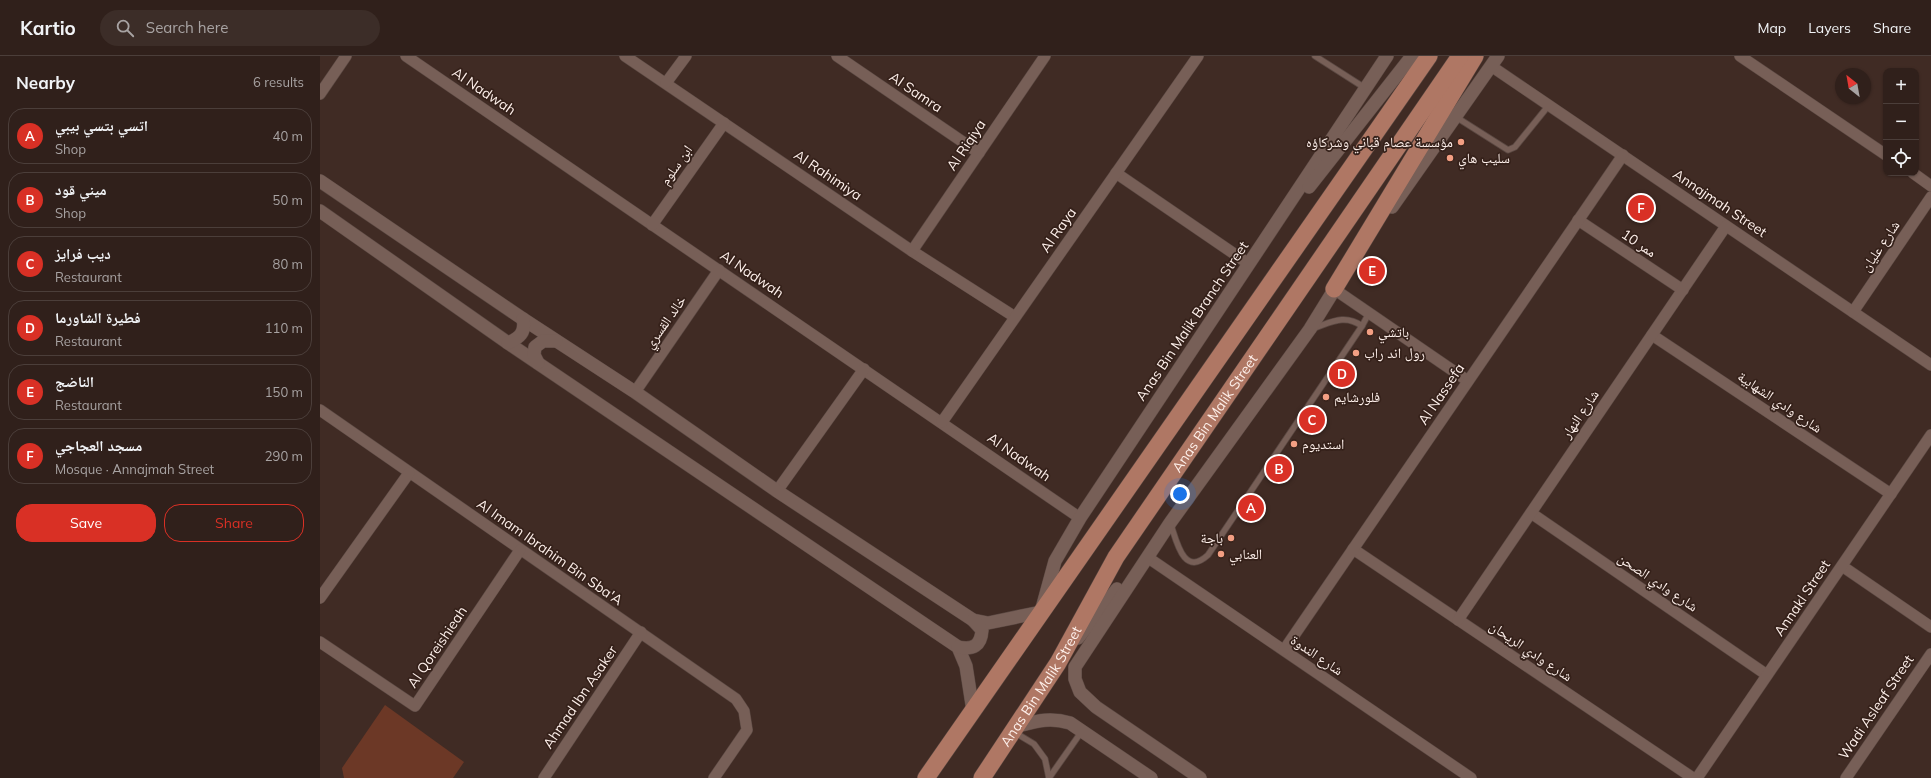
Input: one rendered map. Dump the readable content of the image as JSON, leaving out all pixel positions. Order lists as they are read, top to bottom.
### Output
{
  "streets": {
    "main road": ["Anas Bin Malik Street"],
    "street": [
      "Al Nadwah",
      "Al Samra",
      "Al Riqiya",
      "ابن سلوم",
      "Al Rahimiya",
      "Annajmah Street",
      "Al Raya",
      "ممر 10",
      "شارع عليان",
      "Anas Bin Malik Branch Street",
      "خالد القسري",
      "Al Nassefa",
      "شارع وادي الشهابية",
      "شارع النهار",
      "Al Imam Ibrahim Bin Sba'A",
      "شارع وادي الصحن",
      "Annakl Street",
      "Al Qoreishieah",
      "شارع وادي الريحان",
      "شارع الندوة",
      "Ahmad Ibn Asaker",
      "Wadi Asleaf Street"
    ]
  },
  "crossings": [
    ["Al Nadwah", "ابن سلوم"],
    ["Al Nadwah", "Al Raya"],
    ["Al Nadwah", "Anas Bin Malik Branch Street"],
    ["Al Nadwah", "خالد القسري"],
    ["Al Samra", "Al Riqiya"],
    ["Al Riqiya", "Al Rahimiya"],
    ["ابن سلوم", "Al Rahimiya"],
    ["Al Rahimiya", "Al Raya"],
    ["Annajmah Street", "شارع عليان"],
    ["Annajmah Street", "Al Nassefa"],
    ["Annajmah Street", "شارع النهار"],
    ["ممر 10", "Al Nassefa"],
    ["ممر 10", "شارع النهار"],
    ["Al Nassefa", "شارع وادي الريحان"],
    ["Al Nassefa", "شارع الندوة"],
    ["شارع وادي الشهابية", "شارع النهار"],
    ["شارع وادي الشهابية", "Annakl Street"],
    ["شارع النهار", "شارع وادي الصحن"],
    ["شارع النهار", "شارع وادي الريحان"],
    ["Al Imam Ibrahim Bin Sba'A", "Al Qoreishieah"],
    ["Al Imam Ibrahim Bin Sba'A", "Ahmad Ibn Asaker"],
    ["شارع وادي الصحن", "Annakl Street"]
  ],
  "places": [
    "مؤسسة عصام قباني وشركاؤه",
    "سليب هاي",
    "باتشي",
    "رول اند راب",
    "فلورشايم",
    "استديوم",
    "باجة",
    "العنابي"
  ],
  "north": "top left",
  "page": {
    "header": "Kartio",
    "search": "Search here",
    "nav": ["Map", "Layers", "Share"],
    "heading": ["Nearby", "6 results"],
    "map_buttons": ["+", "−"],
    "list": [
      {
        "mark": "A",
        "name": "اتسي بتسي بيبي",
        "note": "Shop",
        "value": "40 m"
      },
      {
        "mark": "B",
        "name": "ميني قود",
        "note": "Shop",
        "value": "50 m"
      },
      {
        "mark": "C",
        "name": "ديب فرايز",
        "note": "Restaurant",
        "value": "80 m"
      },
      {
        "mark": "D",
        "name": "فطيرة الشاورما",
        "note": "Restaurant",
        "value": "110 m"
      },
      {
        "mark": "E",
        "name": "الناضج",
        "note": "Restaurant",
        "value": "150 m"
      },
      {
        "mark": "F",
        "name": "مسجد العجاجي",
        "note": "Mosque · Annajmah Street",
        "value": "290 m"
      }
    ],
    "pins": [
      "F",
      "E",
      "D",
      "C",
      "B",
      "A"
    ],
    "buttons": ["Save", "Share"]
  }
}
